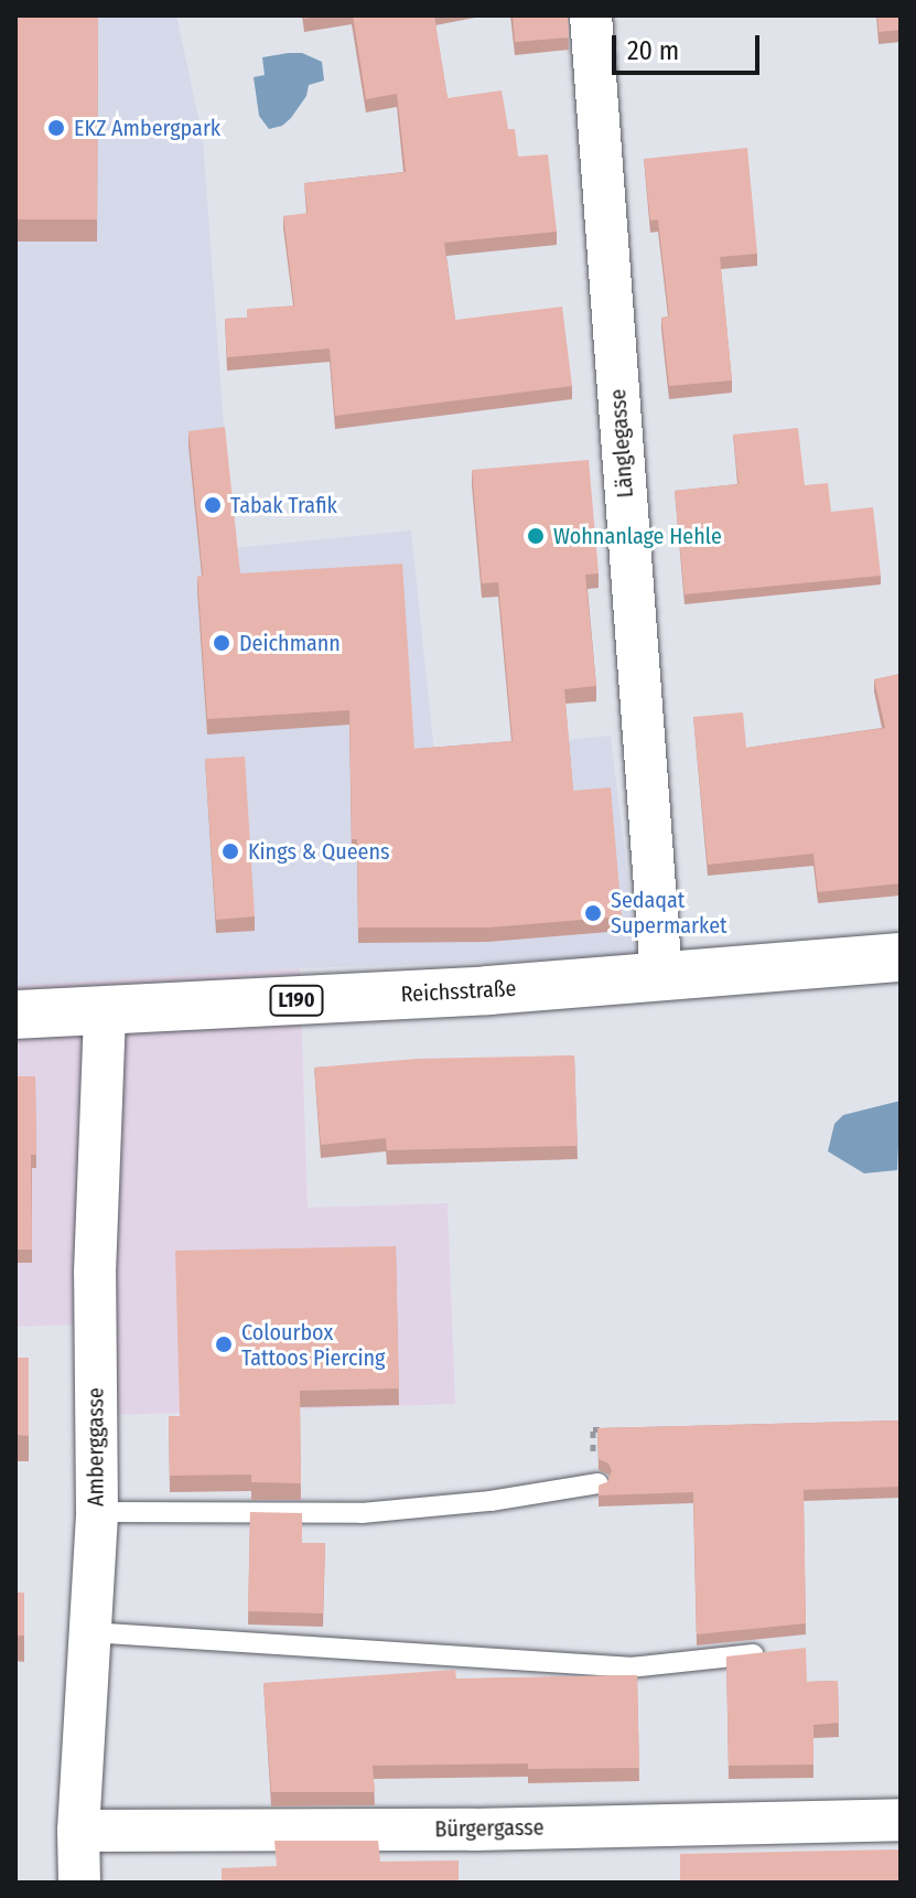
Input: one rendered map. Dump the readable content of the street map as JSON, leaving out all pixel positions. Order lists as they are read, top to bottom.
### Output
{
  "streets": {
    "main road": ["Reichsstraße", "L190"],
    "street": ["Länglegasse", "Amberggasse", "Bürgergasse"]
  },
  "crossings": [
    ["Länglegasse", "Reichsstraße"],
    ["Reichsstraße", "Amberggasse"],
    ["Amberggasse", "Bürgergasse"]
  ],
  "places": [
    "EKZ Ambergpark",
    "Tabak Trafik",
    "Wohnanlage Hehle",
    "Deichmann",
    "Kings & Queens",
    "Sedaqat Supermarket",
    "Colourbox Tattoos Piercing"
  ],
  "scale_bar": "20 m"
}
